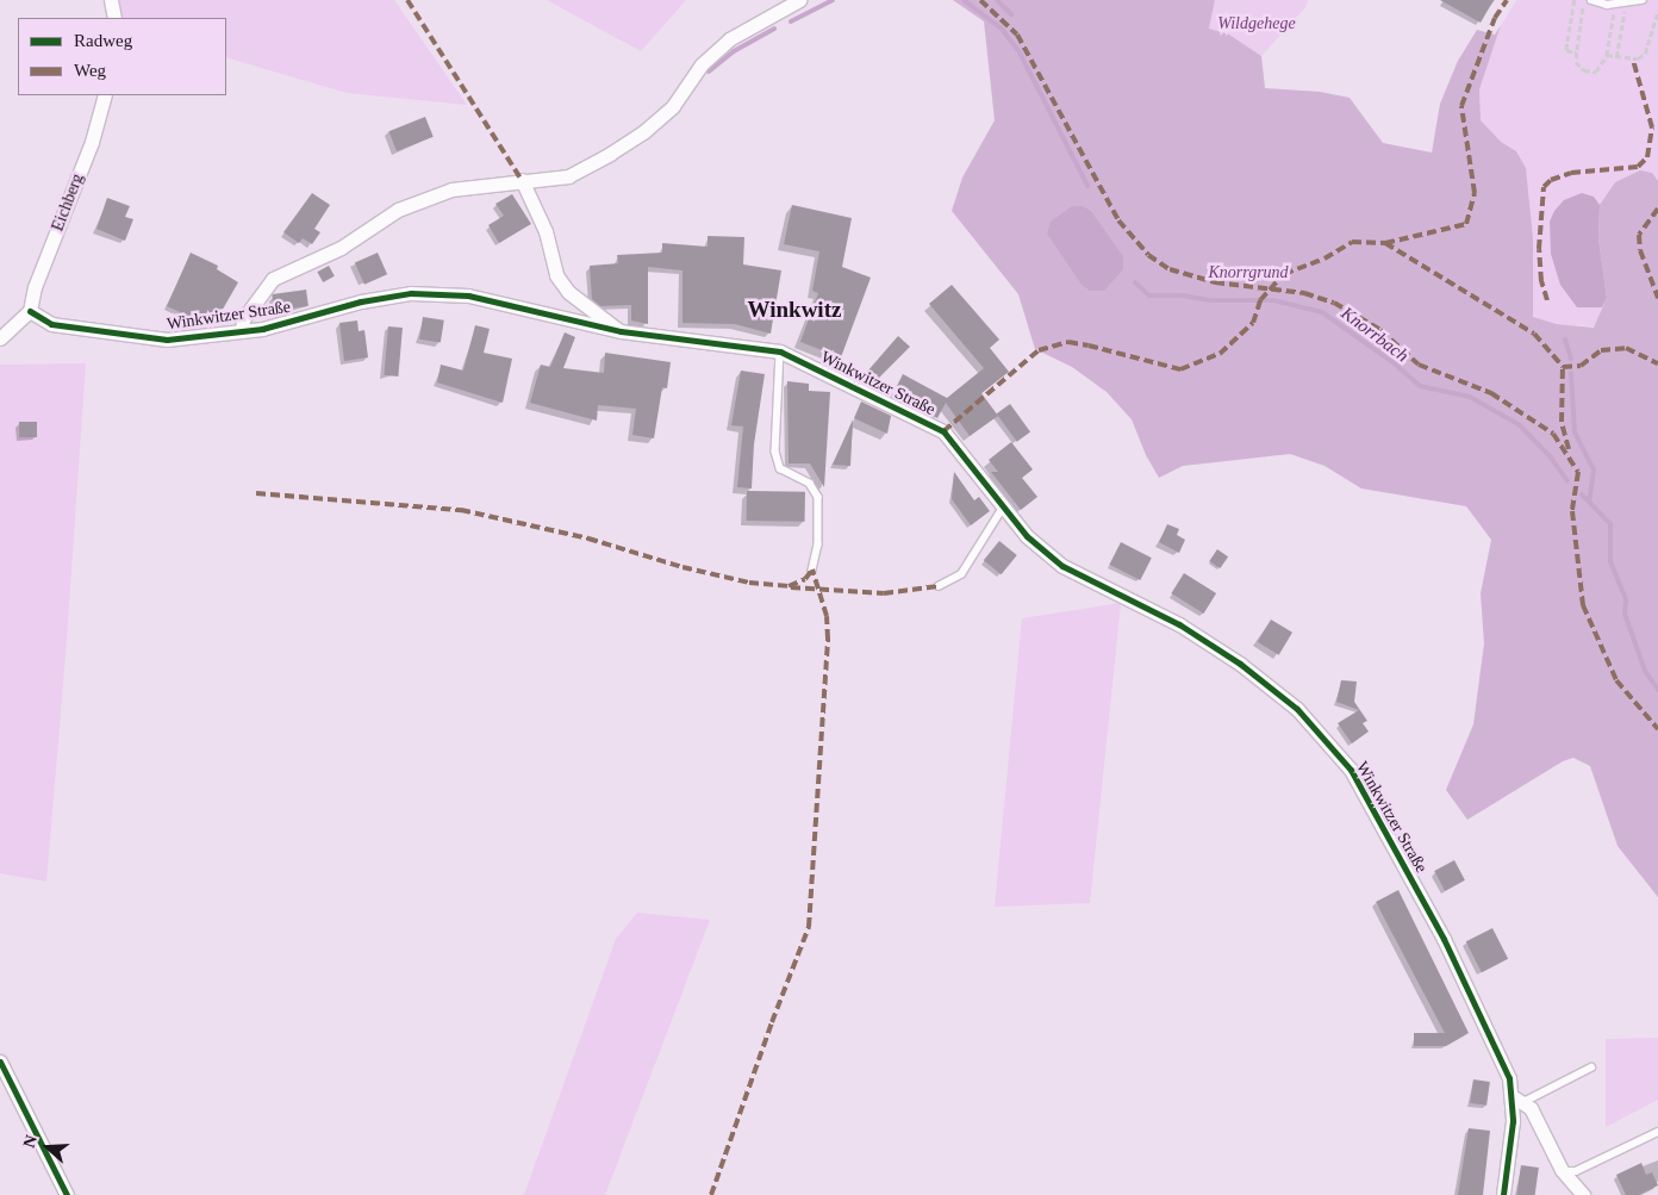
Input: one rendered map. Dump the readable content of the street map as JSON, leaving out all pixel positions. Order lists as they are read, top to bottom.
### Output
{
  "streets": {
    "street": ["Eichberg", "Winkwitzer Straße"]
  },
  "crossings": [
    ["Eichberg", "Winkwitzer Straße"]
  ],
  "districts": ["Winkwitz"],
  "water": ["Knorrbach"],
  "parks": ["Wildgehege", "Knorrgrund"],
  "legend": ["Radweg", "Weg"],
  "north": "left"
}
